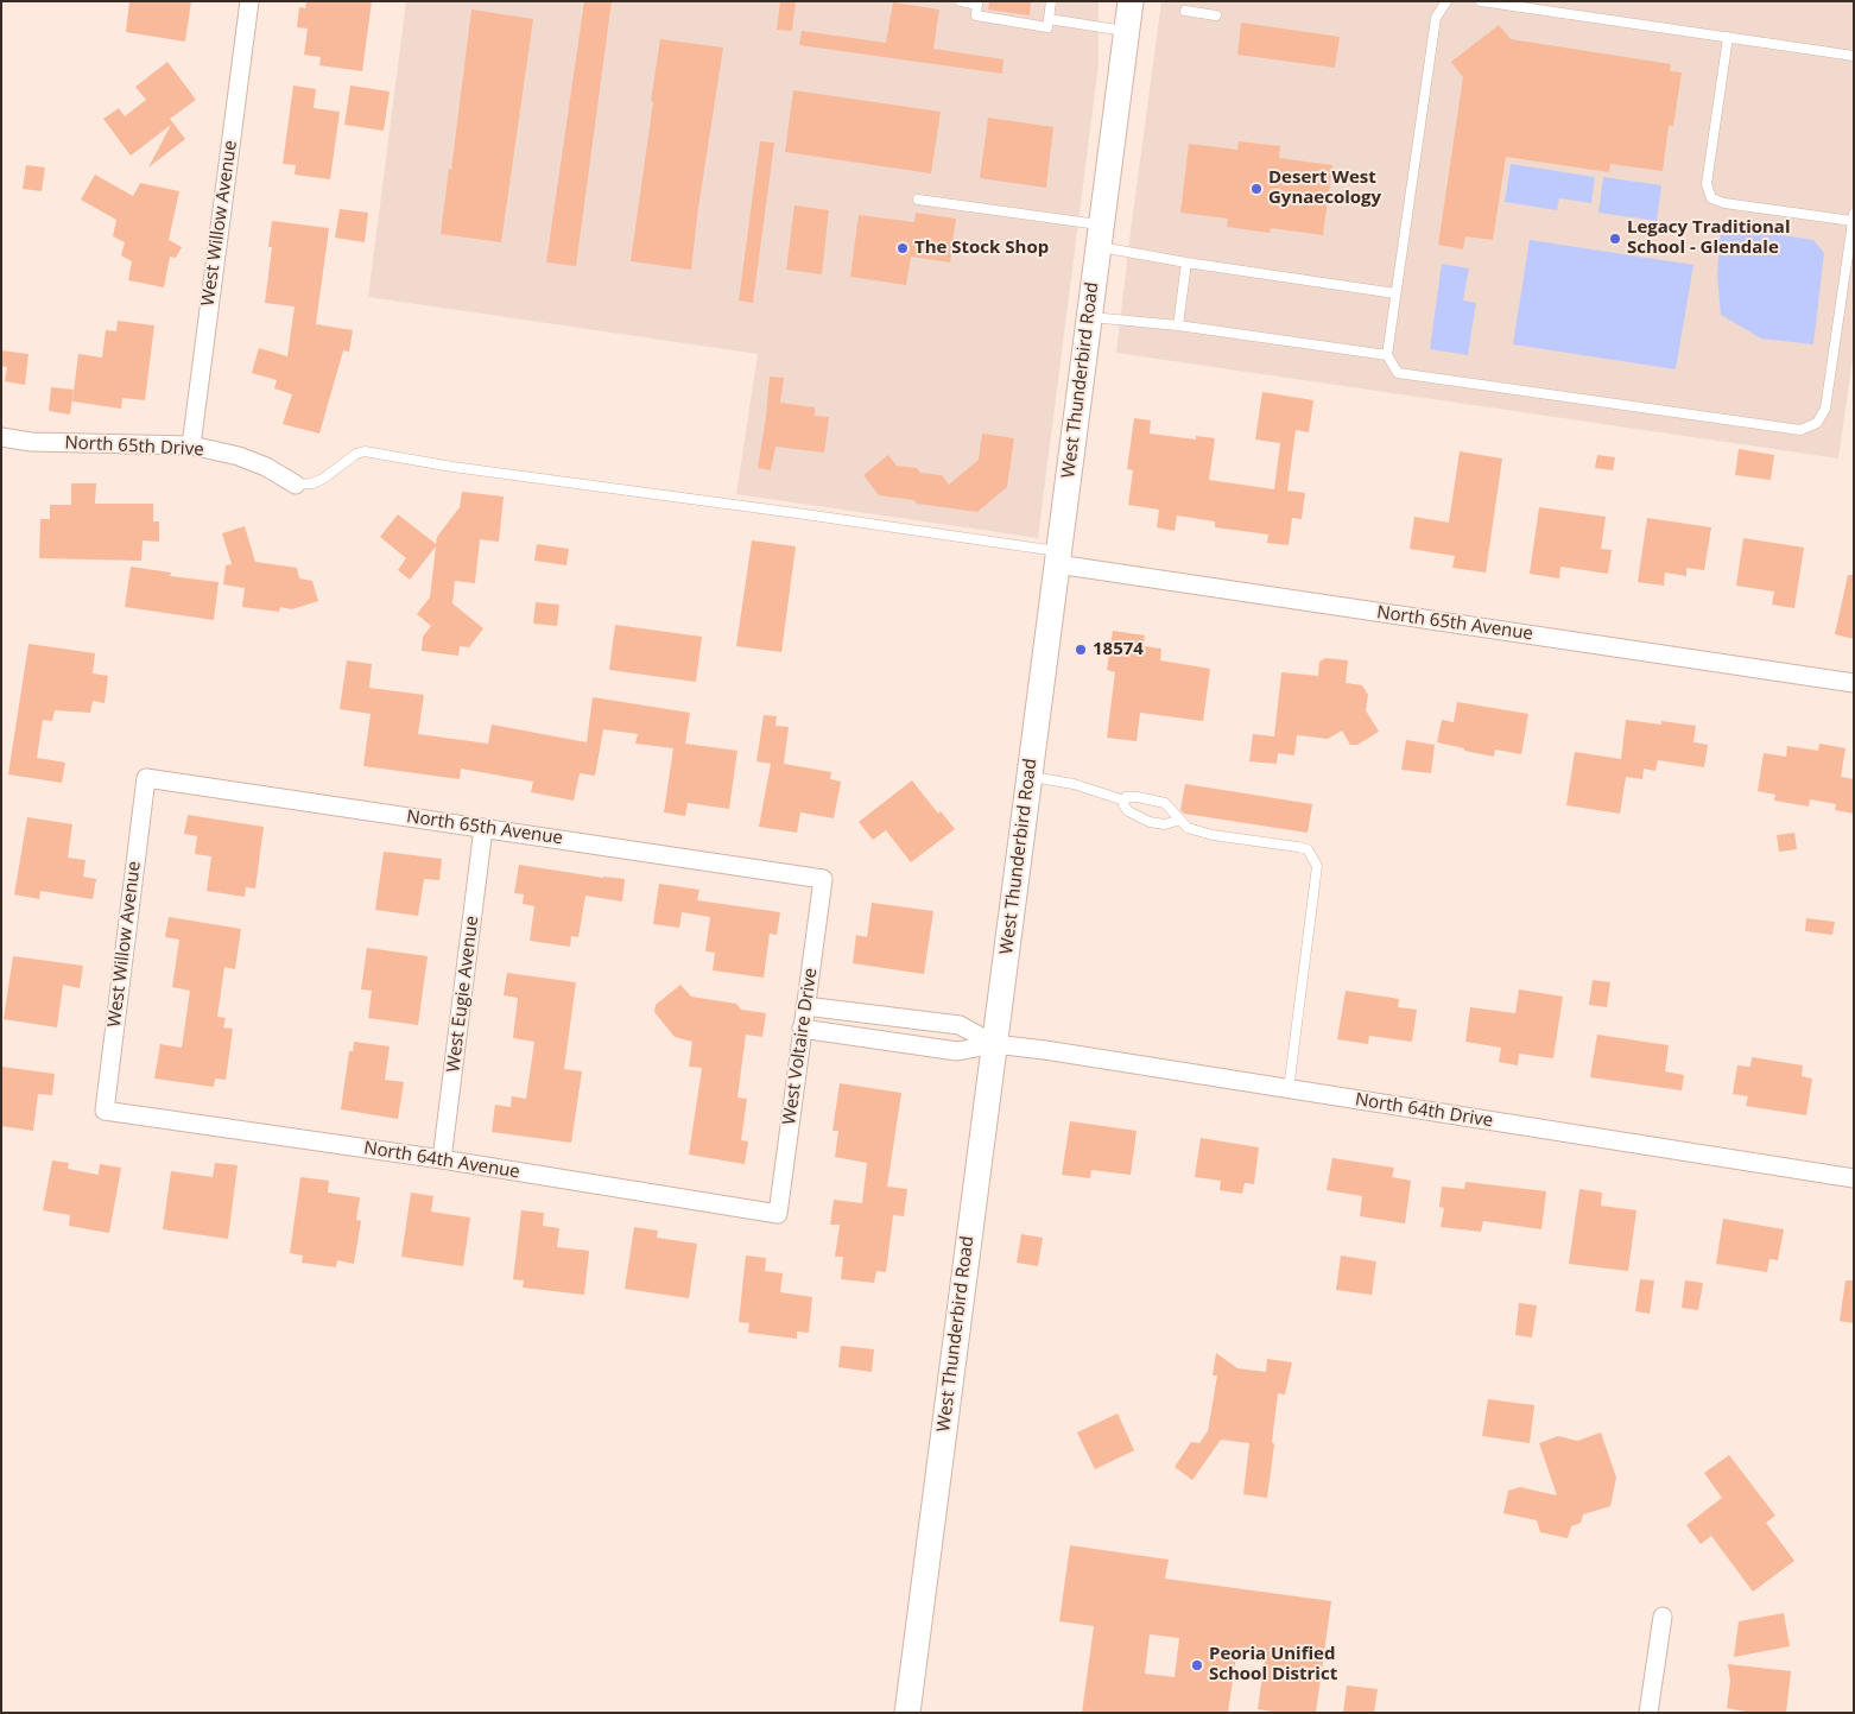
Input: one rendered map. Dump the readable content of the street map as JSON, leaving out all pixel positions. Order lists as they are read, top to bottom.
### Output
{
  "streets": {
    "main road": ["West Thunderbird Road"],
    "street": [
      "West Willow Avenue",
      "North 65th Drive",
      "North 65th Avenue",
      "West Eugie Avenue",
      "West Voltaire Drive",
      "North 64th Drive",
      "North 64th Avenue"
    ]
  },
  "crossings": [
    ["West Willow Avenue", "North 65th Drive"],
    ["West Willow Avenue", "North 65th Avenue"],
    ["West Willow Avenue", "North 64th Avenue"],
    ["West Thunderbird Road", "North 65th Avenue"],
    ["West Thunderbird Road", "North 64th Drive"],
    ["North 65th Avenue", "West Eugie Avenue"],
    ["North 65th Avenue", "West Voltaire Drive"],
    ["West Eugie Avenue", "North 64th Avenue"],
    ["West Voltaire Drive", "North 64th Drive"],
    ["West Voltaire Drive", "North 64th Avenue"]
  ],
  "places": [
    "Desert West Gynaecology",
    "Legacy Traditional School - Glendale",
    "The Stock Shop",
    "18574",
    "Peoria Unified School District"
  ]
}
